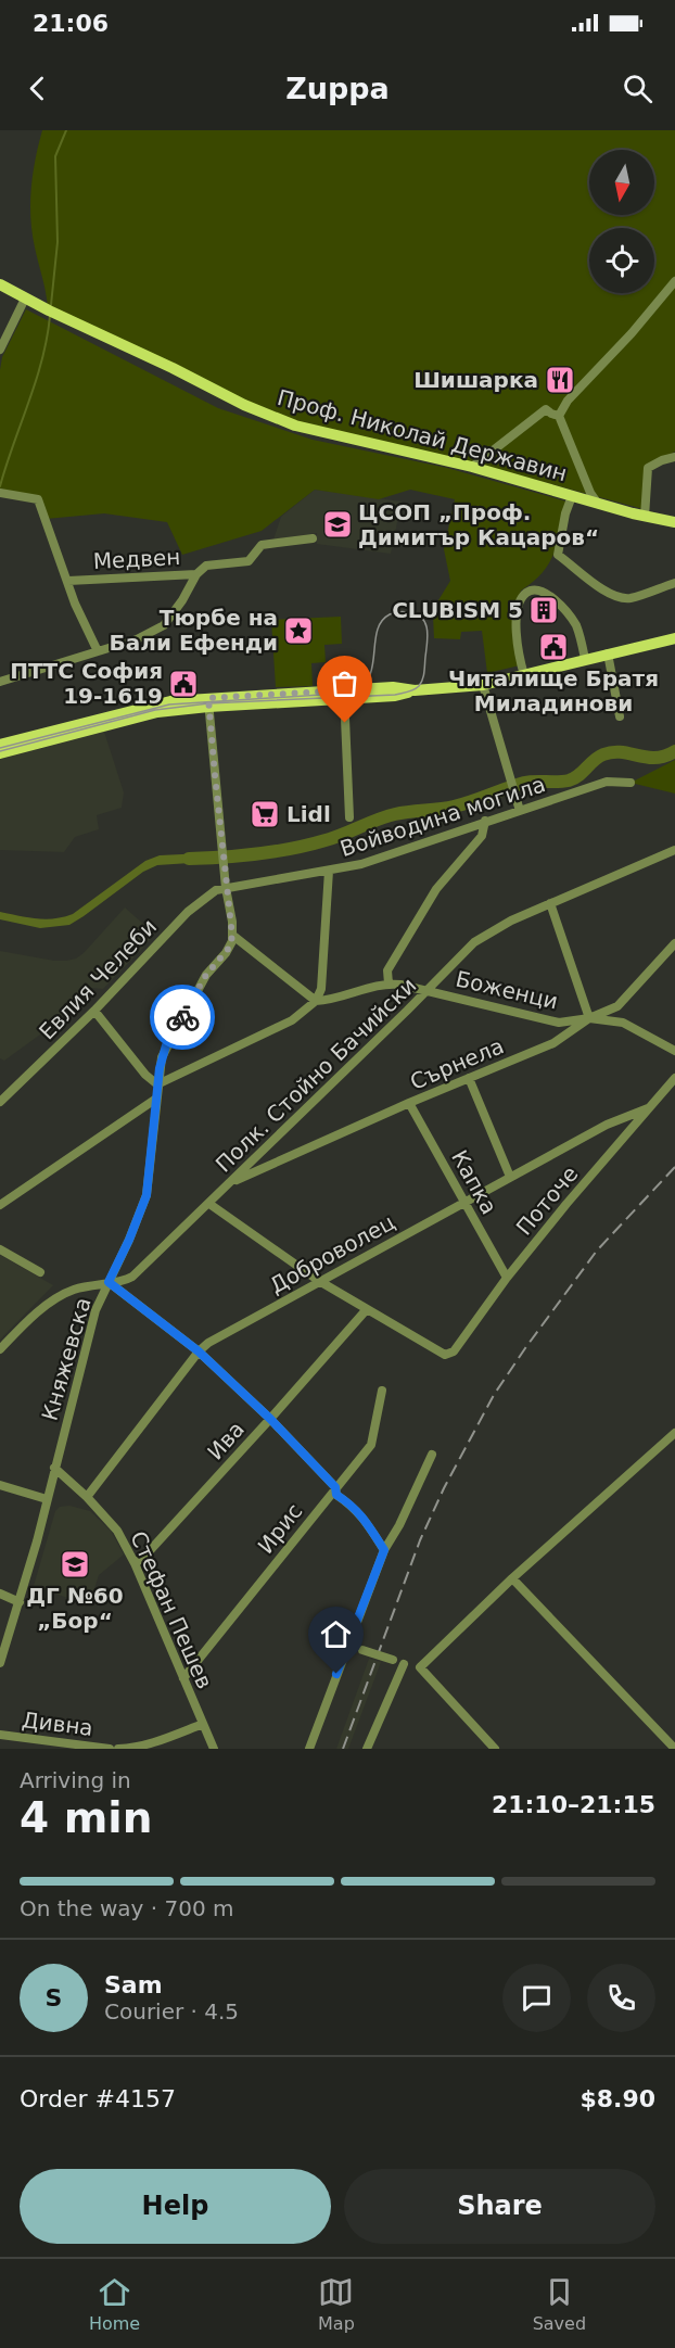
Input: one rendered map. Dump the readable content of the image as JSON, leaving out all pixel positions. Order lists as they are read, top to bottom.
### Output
{
  "streets": {
    "main road": ["Проф. Николай Державин"],
    "street": [
      "Медвен",
      "Войводина могила",
      "Евлия Челеби",
      "Боженци",
      "Сърнела",
      "Полк. Стойно Бачийски",
      "Капка",
      "Поточе",
      "Доброволец",
      "Княжевска",
      "Ива",
      "Ирис",
      "Стефан Пешев",
      "Дивна"
    ]
  },
  "crossings": [
    ["Войводина могила", "Евлия Челеби"],
    ["Боженци", "Сърнела"],
    ["Боженци", "Полк. Стойно Бачийски"],
    ["Сърнела", "Полк. Стойно Бачийски"],
    ["Сърнела", "Капка"],
    ["Полк. Стойно Бачийски", "Княжевска"],
    ["Капка", "Поточе"],
    ["Капка", "Доброволец"],
    ["Поточе", "Доброволец"],
    ["Поточе", "Ива"],
    ["Доброволец", "Стефан Пешев"],
    ["Княжевска", "Стефан Пешев"],
    ["Ива", "Стефан Пешев"],
    ["Ирис", "Стефан Пешев"],
    ["Стефан Пешев", "Дивна"]
  ],
  "places": {
    "restaurant": ["Шишарка"],
    "school or university": ["ЦСОП „Проф. Димитър Кацаров“", "ДГ №60 „Бор“"],
    "building": ["CLUBISM 5"],
    "place": ["Тюрбе на Бали Ефенди"],
    "public building": ["Читалище Братя Миладинови", "ПТТС София 19-1619"],
    "supermarket": ["Lidl"]
  },
  "north": "bottom",
  "page": {
    "status": "21:06",
    "header": "Zuppa",
    "heading": ["4 min", "Arriving in", "21:10–21:15"],
    "panel": [
      "Sam",
      "Courier · 4.5",
      "Order #4157",
      "$8.90"
    ],
    "bar": "On the way · 700 m",
    "round": "S",
    "buttons": ["Help", "Share"],
    "tabs": ["Home", "Map", "Saved"]
  }
}
